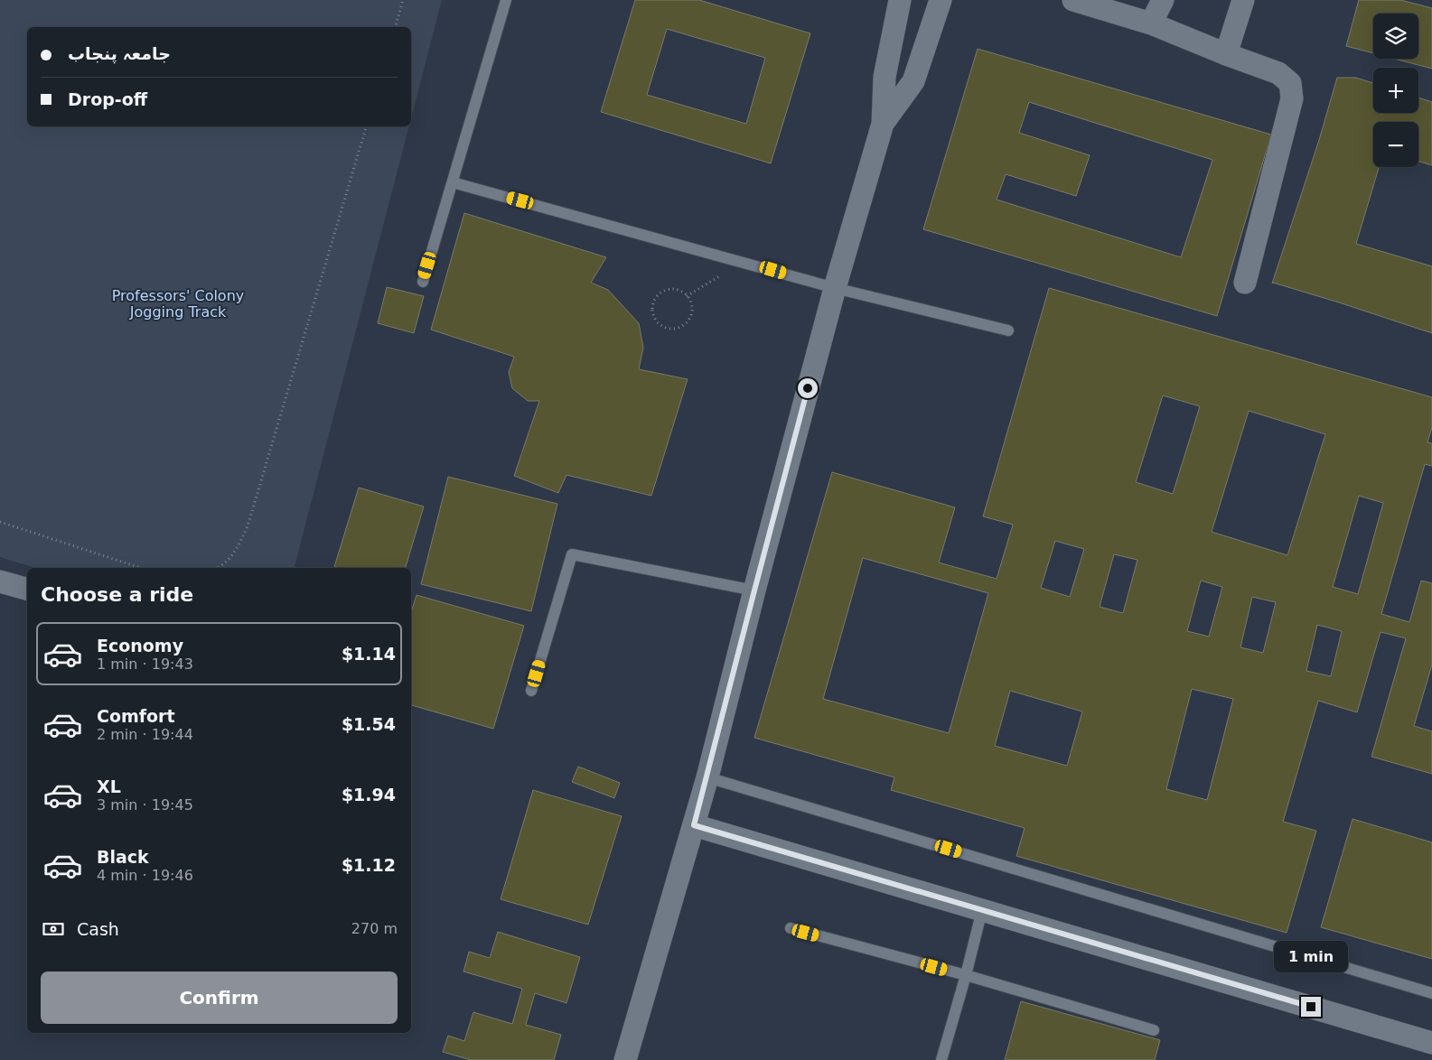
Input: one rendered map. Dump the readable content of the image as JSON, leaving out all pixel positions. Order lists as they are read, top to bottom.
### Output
{
  "parks": ["Professors' Colony Jogging Track"],
  "page": {
    "map_buttons": ["+", "−"],
    "banner": ["جامعہ پنجاب", "Drop-off"],
    "heading": "Choose a ride",
    "list": [
      {
        "name": "Economy",
        "note": "1 min · 19:43",
        "value": "$1.14"
      },
      {
        "name": "Comfort",
        "note": "2 min · 19:44",
        "value": "$1.54"
      },
      {
        "name": "XL",
        "note": "3 min · 19:45",
        "value": "$1.94"
      },
      {
        "name": "Black",
        "note": "4 min · 19:46",
        "value": "$1.12"
      }
    ],
    "pay": ["Cash", "270 m"],
    "bubble": "1 min",
    "buttons": "Confirm"
  }
}
